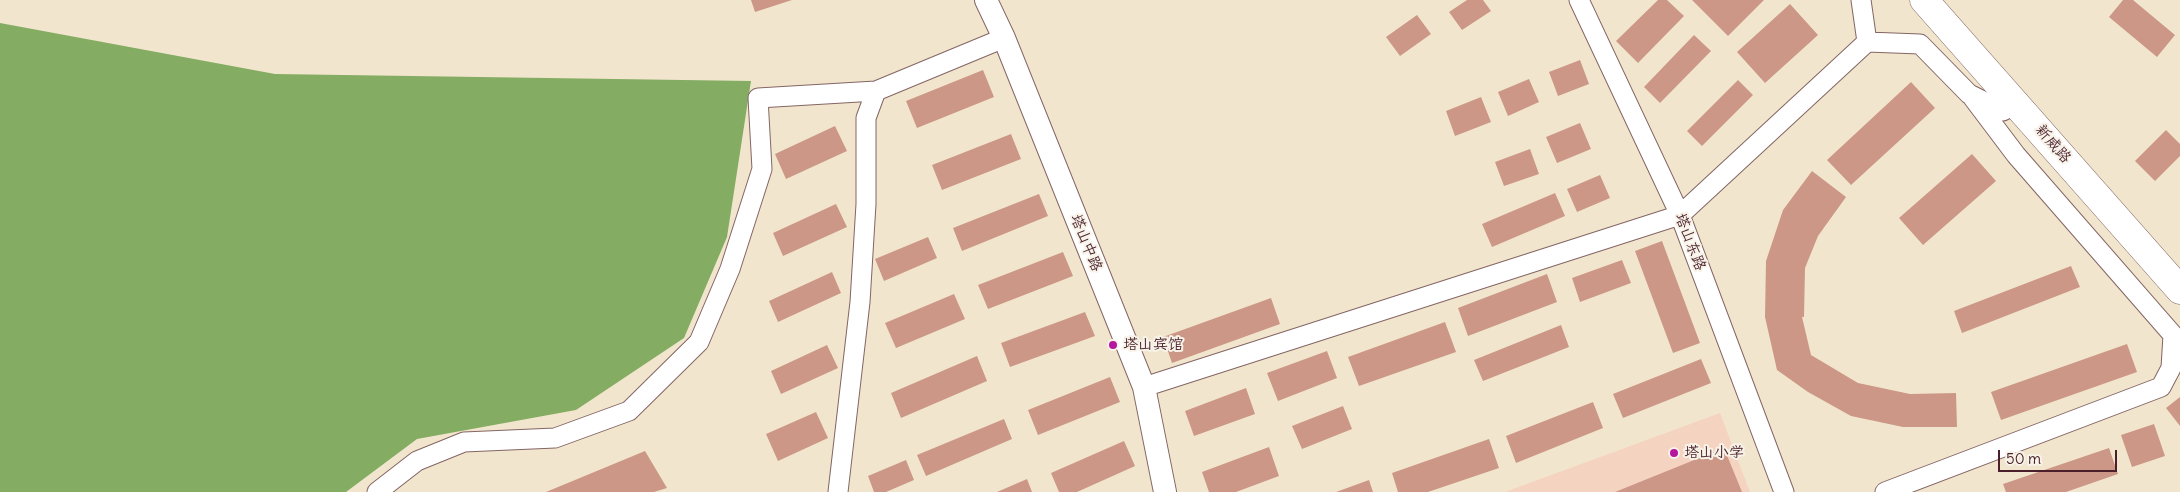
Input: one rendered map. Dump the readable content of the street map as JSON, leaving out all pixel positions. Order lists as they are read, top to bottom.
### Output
{
  "streets": {
    "main road": ["新威路"],
    "street": ["塔山东路", "塔山中路"]
  },
  "places": ["塔山宾馆", "塔山小学"],
  "scale_bar": "50 m"
}
